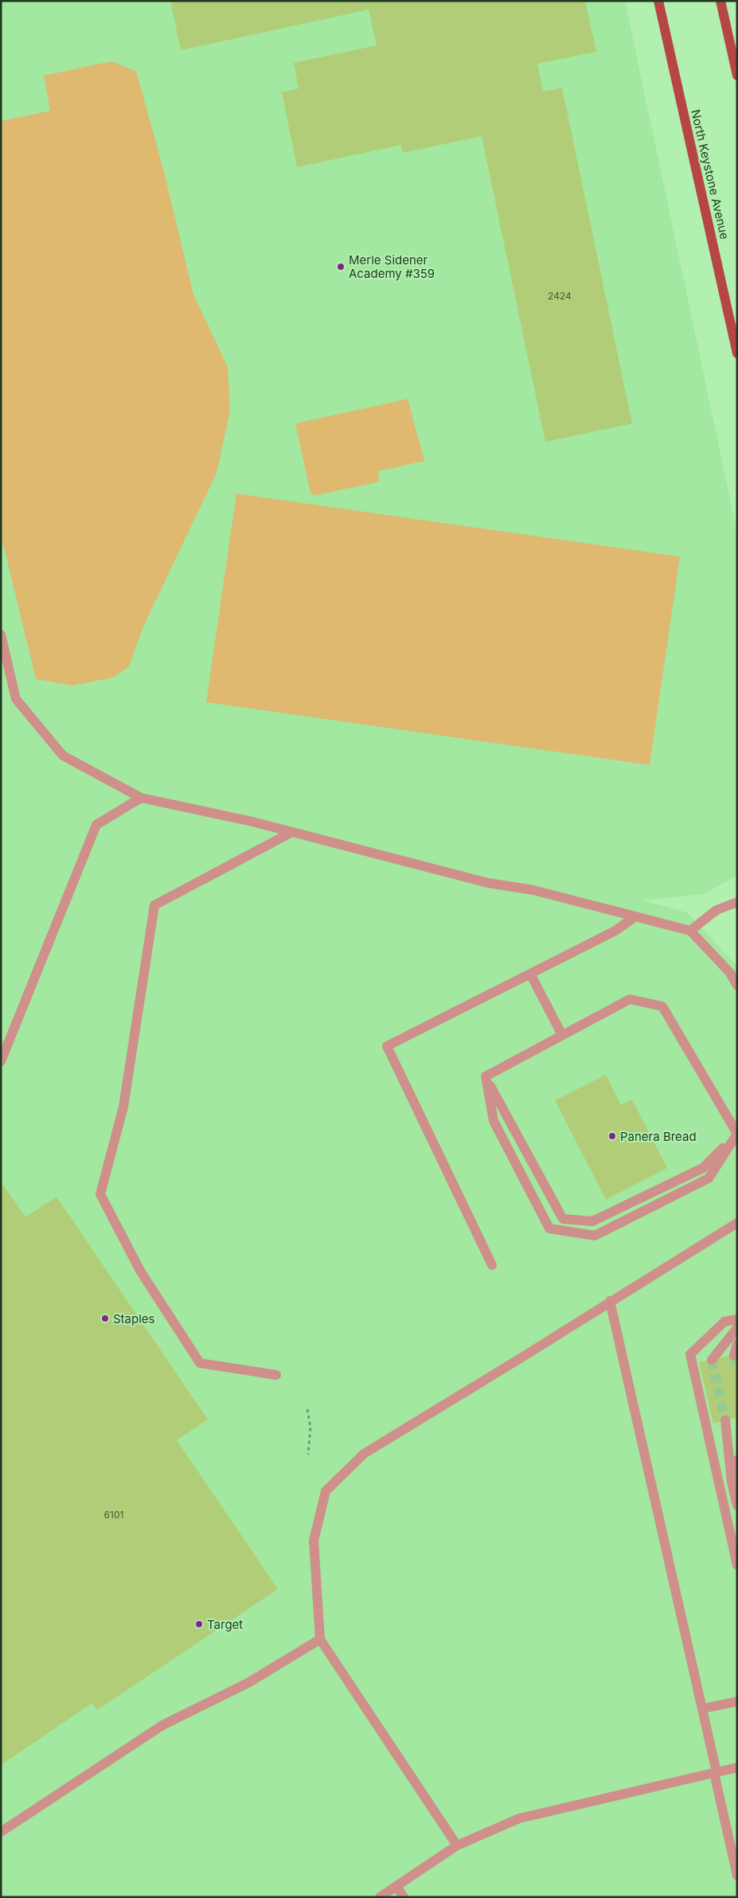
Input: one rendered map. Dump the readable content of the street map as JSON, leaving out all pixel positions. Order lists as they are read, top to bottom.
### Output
{
  "streets": {
    "main road": ["North Keystone Avenue"]
  },
  "places": [
    "Merle Sidener Academy #359",
    "Panera Bread",
    "Staples",
    "Target"
  ],
  "house_numbers": ["2424", "6101"]
}
